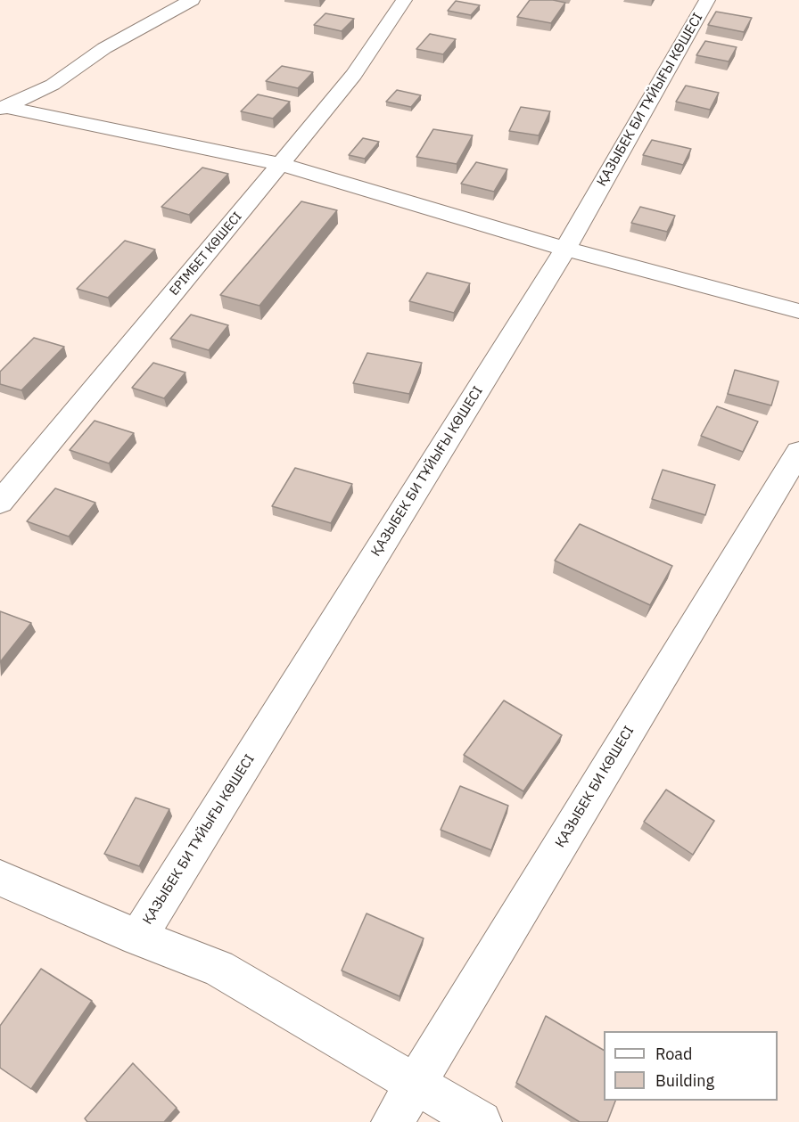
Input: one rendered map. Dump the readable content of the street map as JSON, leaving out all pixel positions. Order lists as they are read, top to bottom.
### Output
{
  "streets": {
    "street": ["ҚАЗЫБЕК БИ ТҰЙЫҒЫ КӨШЕСІ", "ЕРІМБЕТ КӨШЕСІ", "ҚАЗЫБЕК БИ КӨШЕСІ"]
  },
  "legend": ["Road", "Building"]
}
